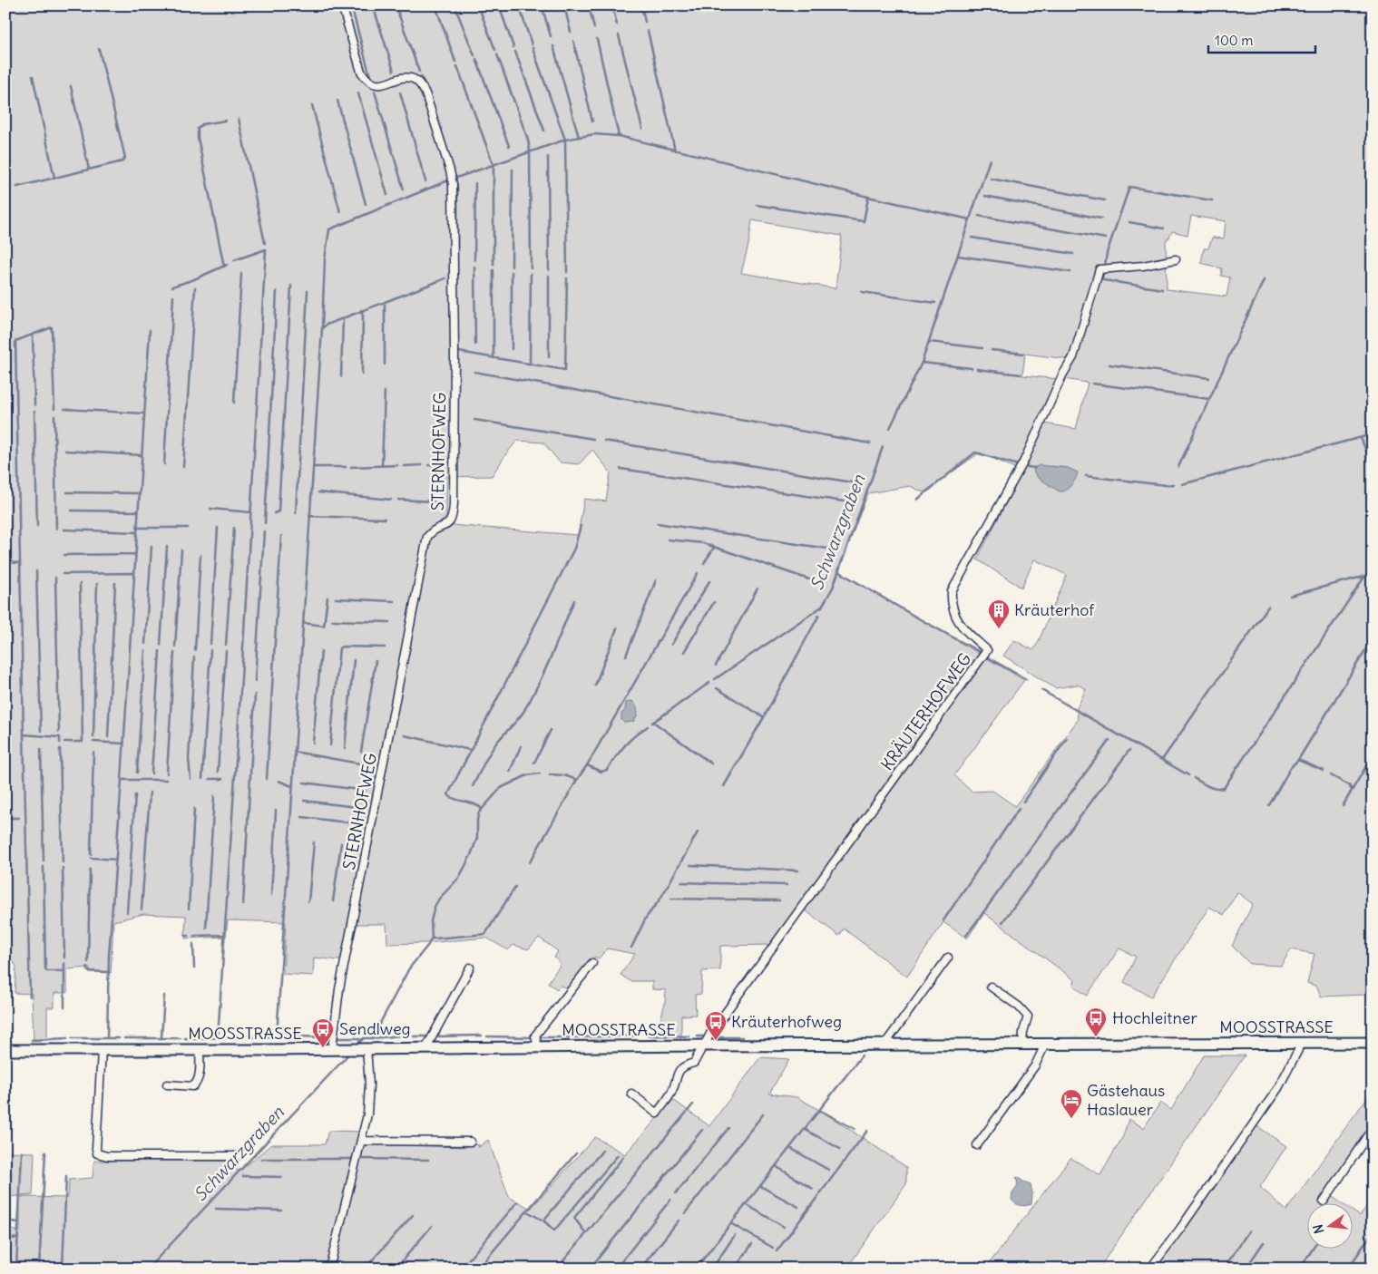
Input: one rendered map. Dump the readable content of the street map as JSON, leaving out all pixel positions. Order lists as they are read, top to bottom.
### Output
{
  "streets": {
    "street": ["STERNHOFWEG", "KRÄUTERHOFWEG", "MOOSSTRASSE"]
  },
  "crossings": [
    ["STERNHOFWEG", "MOOSSTRASSE"],
    ["KRÄUTERHOFWEG", "MOOSSTRASSE"]
  ],
  "water": ["Schwarzgraben"],
  "places": {
    "building": ["Kräuterhof"],
    "bus stop": ["Hochleitner", "Kräuterhofweg", "Sendlweg"],
    "hotel": ["Gästehaus Haslauer"]
  },
  "scale_bar": "100 m",
  "north": "left"
}
